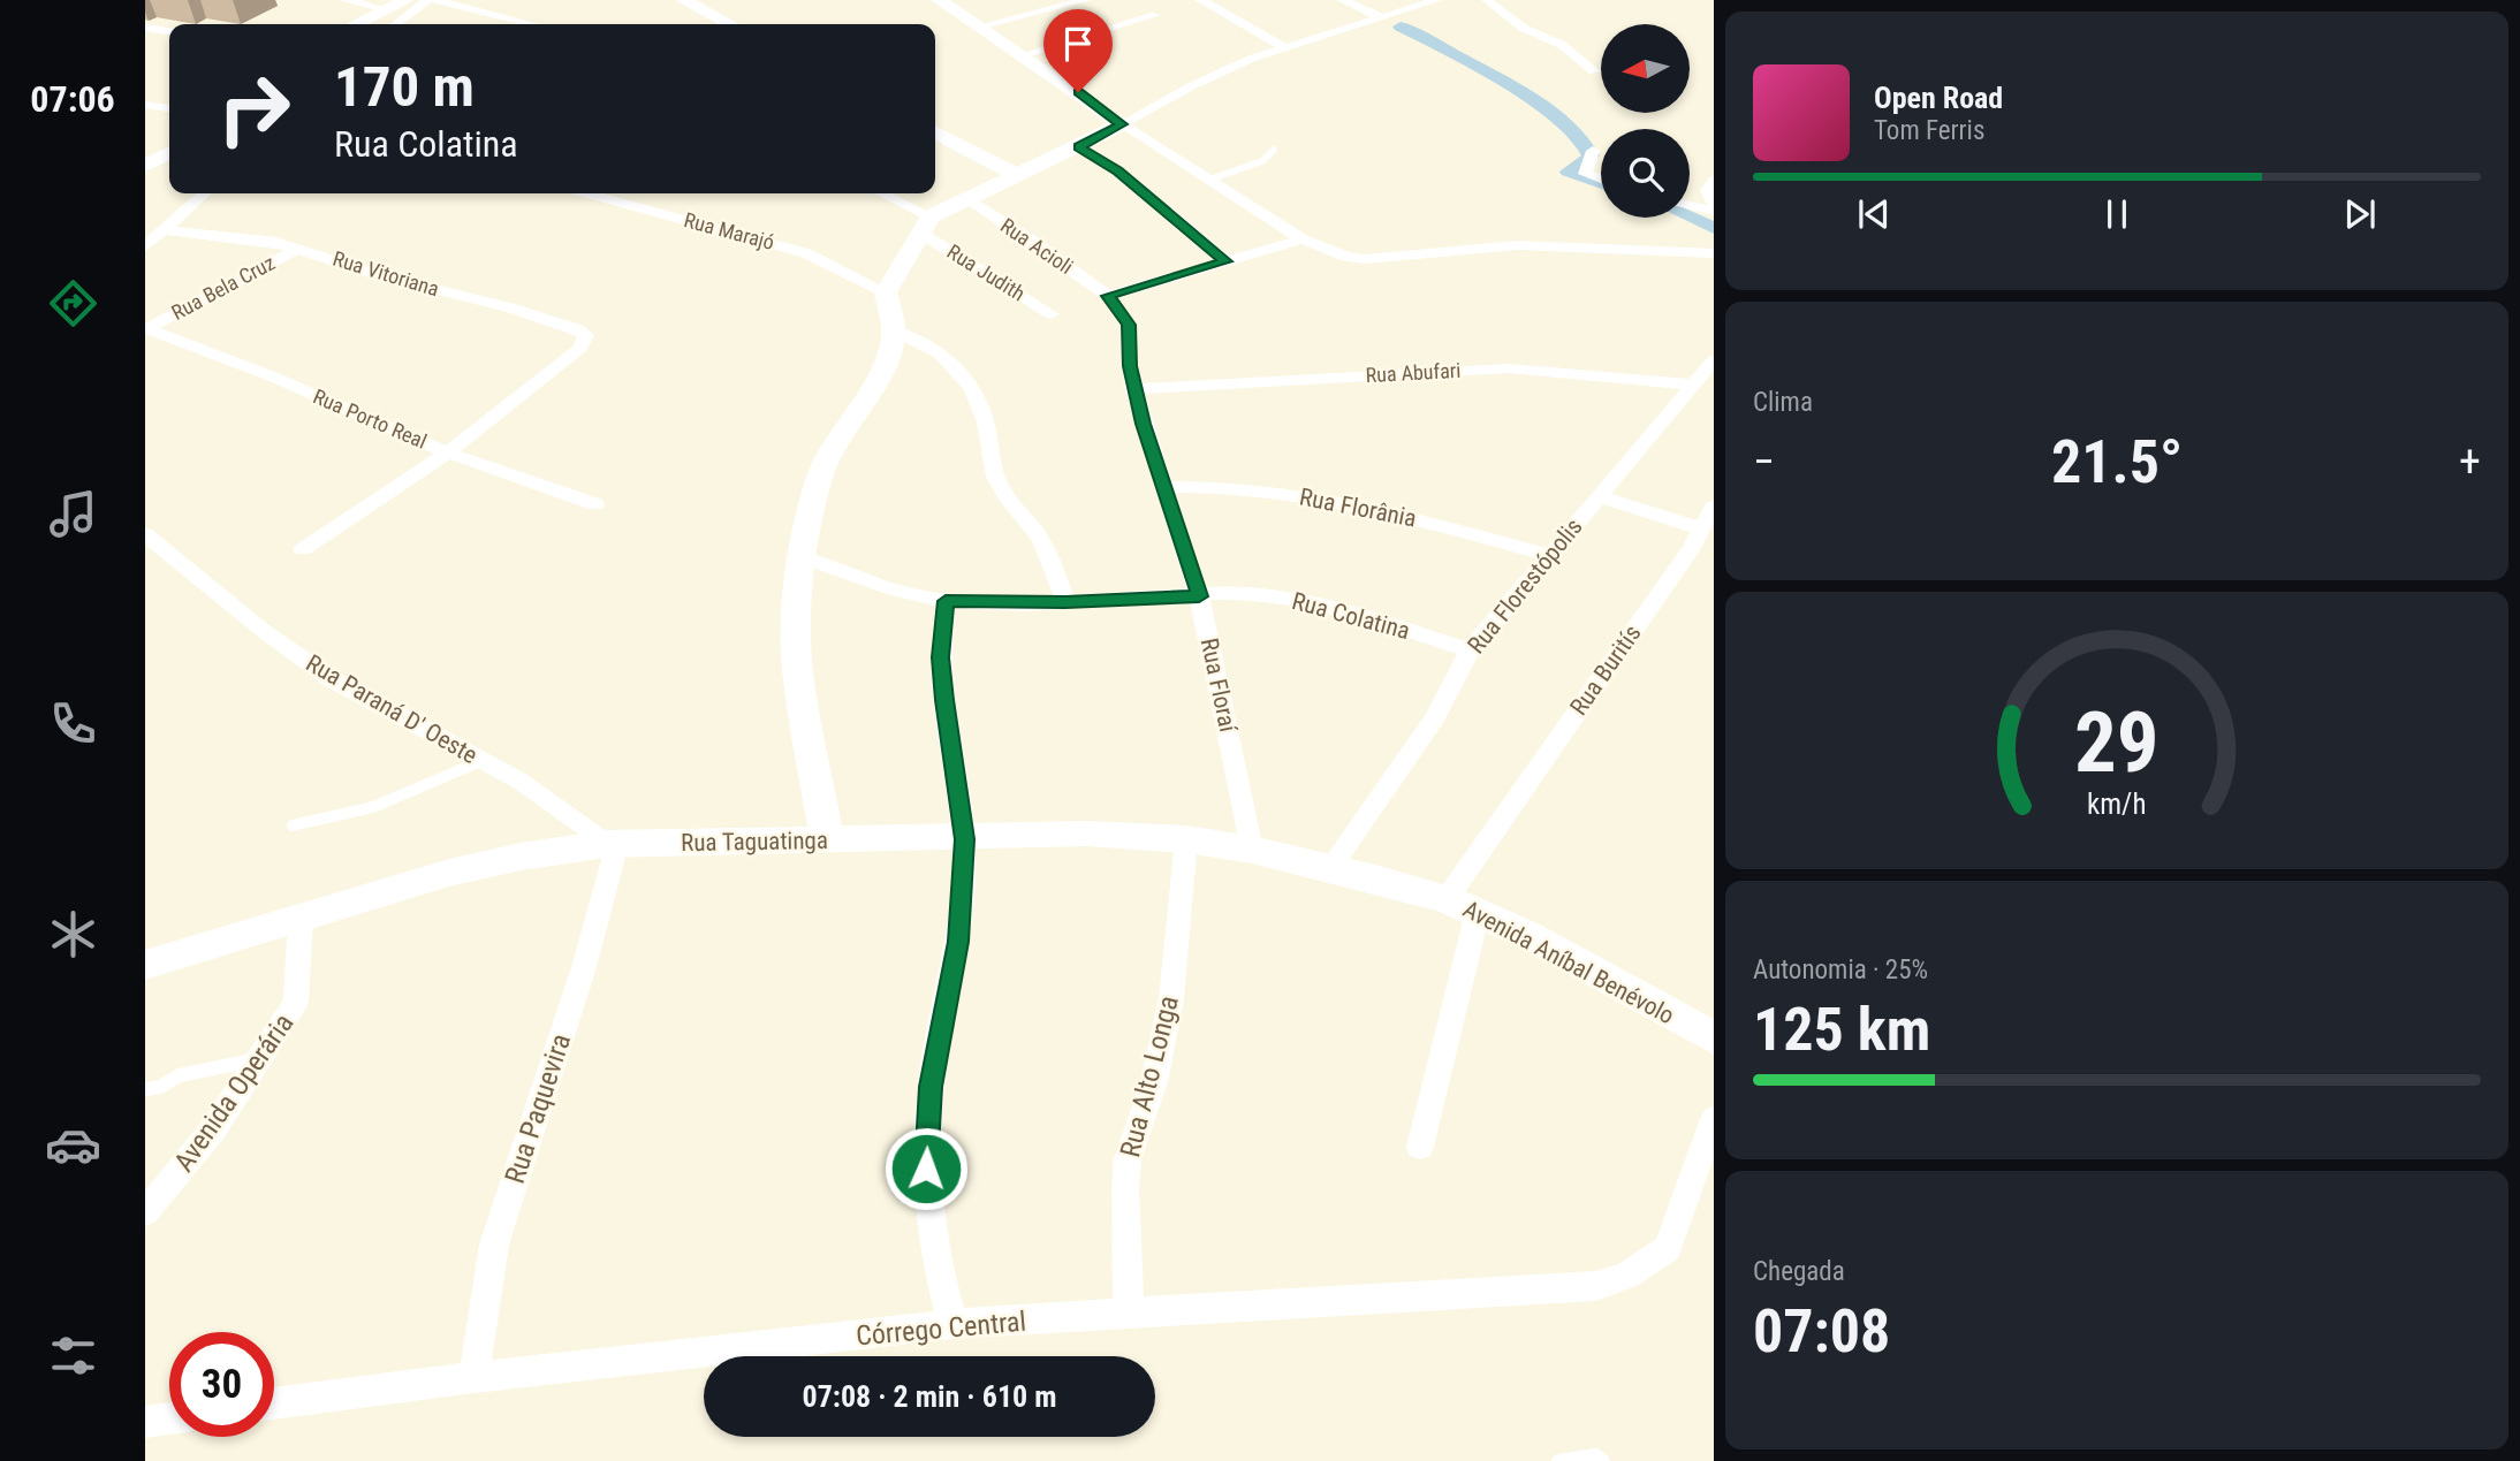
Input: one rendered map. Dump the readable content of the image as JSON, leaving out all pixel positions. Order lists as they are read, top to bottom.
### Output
{
  "streets": {
    "street": [
      "Rua Marajó",
      "Rua Acioli",
      "Rua Judith",
      "Rua Vitoriana",
      "Rua Bela Cruz",
      "Rua Abufari",
      "Rua Porto Real",
      "Rua Florânia",
      "Rua Florestópolis",
      "Rua Colatina",
      "Rua Buritís",
      "Rua Floraí",
      "Rua Paraná D' Oeste",
      "Rua Taguatinga",
      "Avenida Aníbal Benévolo",
      "Rua Alto Longa",
      "Avenida Operária",
      "Rua Paquevira",
      "Córrego Central"
    ]
  },
  "crossings": [
    ["Rua Acioli", "Rua Floraí"],
    ["Rua Vitoriana", "Rua Bela Cruz"],
    ["Rua Vitoriana", "Rua Porto Real"],
    ["Rua Bela Cruz", "Rua Porto Real"],
    ["Rua Abufari", "Rua Florestópolis"],
    ["Rua Abufari", "Rua Floraí"],
    ["Rua Florânia", "Rua Florestópolis"],
    ["Rua Florânia", "Rua Floraí"],
    ["Rua Florestópolis", "Rua Colatina"],
    ["Rua Florestópolis", "Rua Buritís"],
    ["Rua Florestópolis", "Rua Taguatinga"],
    ["Rua Colatina", "Rua Floraí"],
    ["Rua Buritís", "Avenida Aníbal Benévolo"],
    ["Rua Floraí", "Rua Taguatinga"],
    ["Rua Paraná D' Oeste", "Rua Taguatinga"],
    ["Rua Paraná D' Oeste", "Rua Paquevira"],
    ["Rua Taguatinga", "Avenida Aníbal Benévolo"],
    ["Rua Taguatinga", "Rua Alto Longa"],
    ["Rua Taguatinga", "Avenida Operária"],
    ["Rua Taguatinga", "Rua Paquevira"],
    ["Rua Alto Longa", "Córrego Central"],
    ["Rua Paquevira", "Córrego Central"]
  ],
  "north": "left",
  "page": {
    "tabs": "07:06",
    "turn": ["170 m", "Rua Colatina"],
    "song": ["Open Road", "Tom Ferris"],
    "tile": [
      "Clima",
      ["Autonomia · 25%", "125 km"],
      ["Chegada", "07:08"]
    ],
    "heat": ["−", "21.5°", "+"],
    "limit": "30",
    "trip": "07:08 · 2 min · 610 m",
    "gauge": ["29", "km/h"]
  }
}
